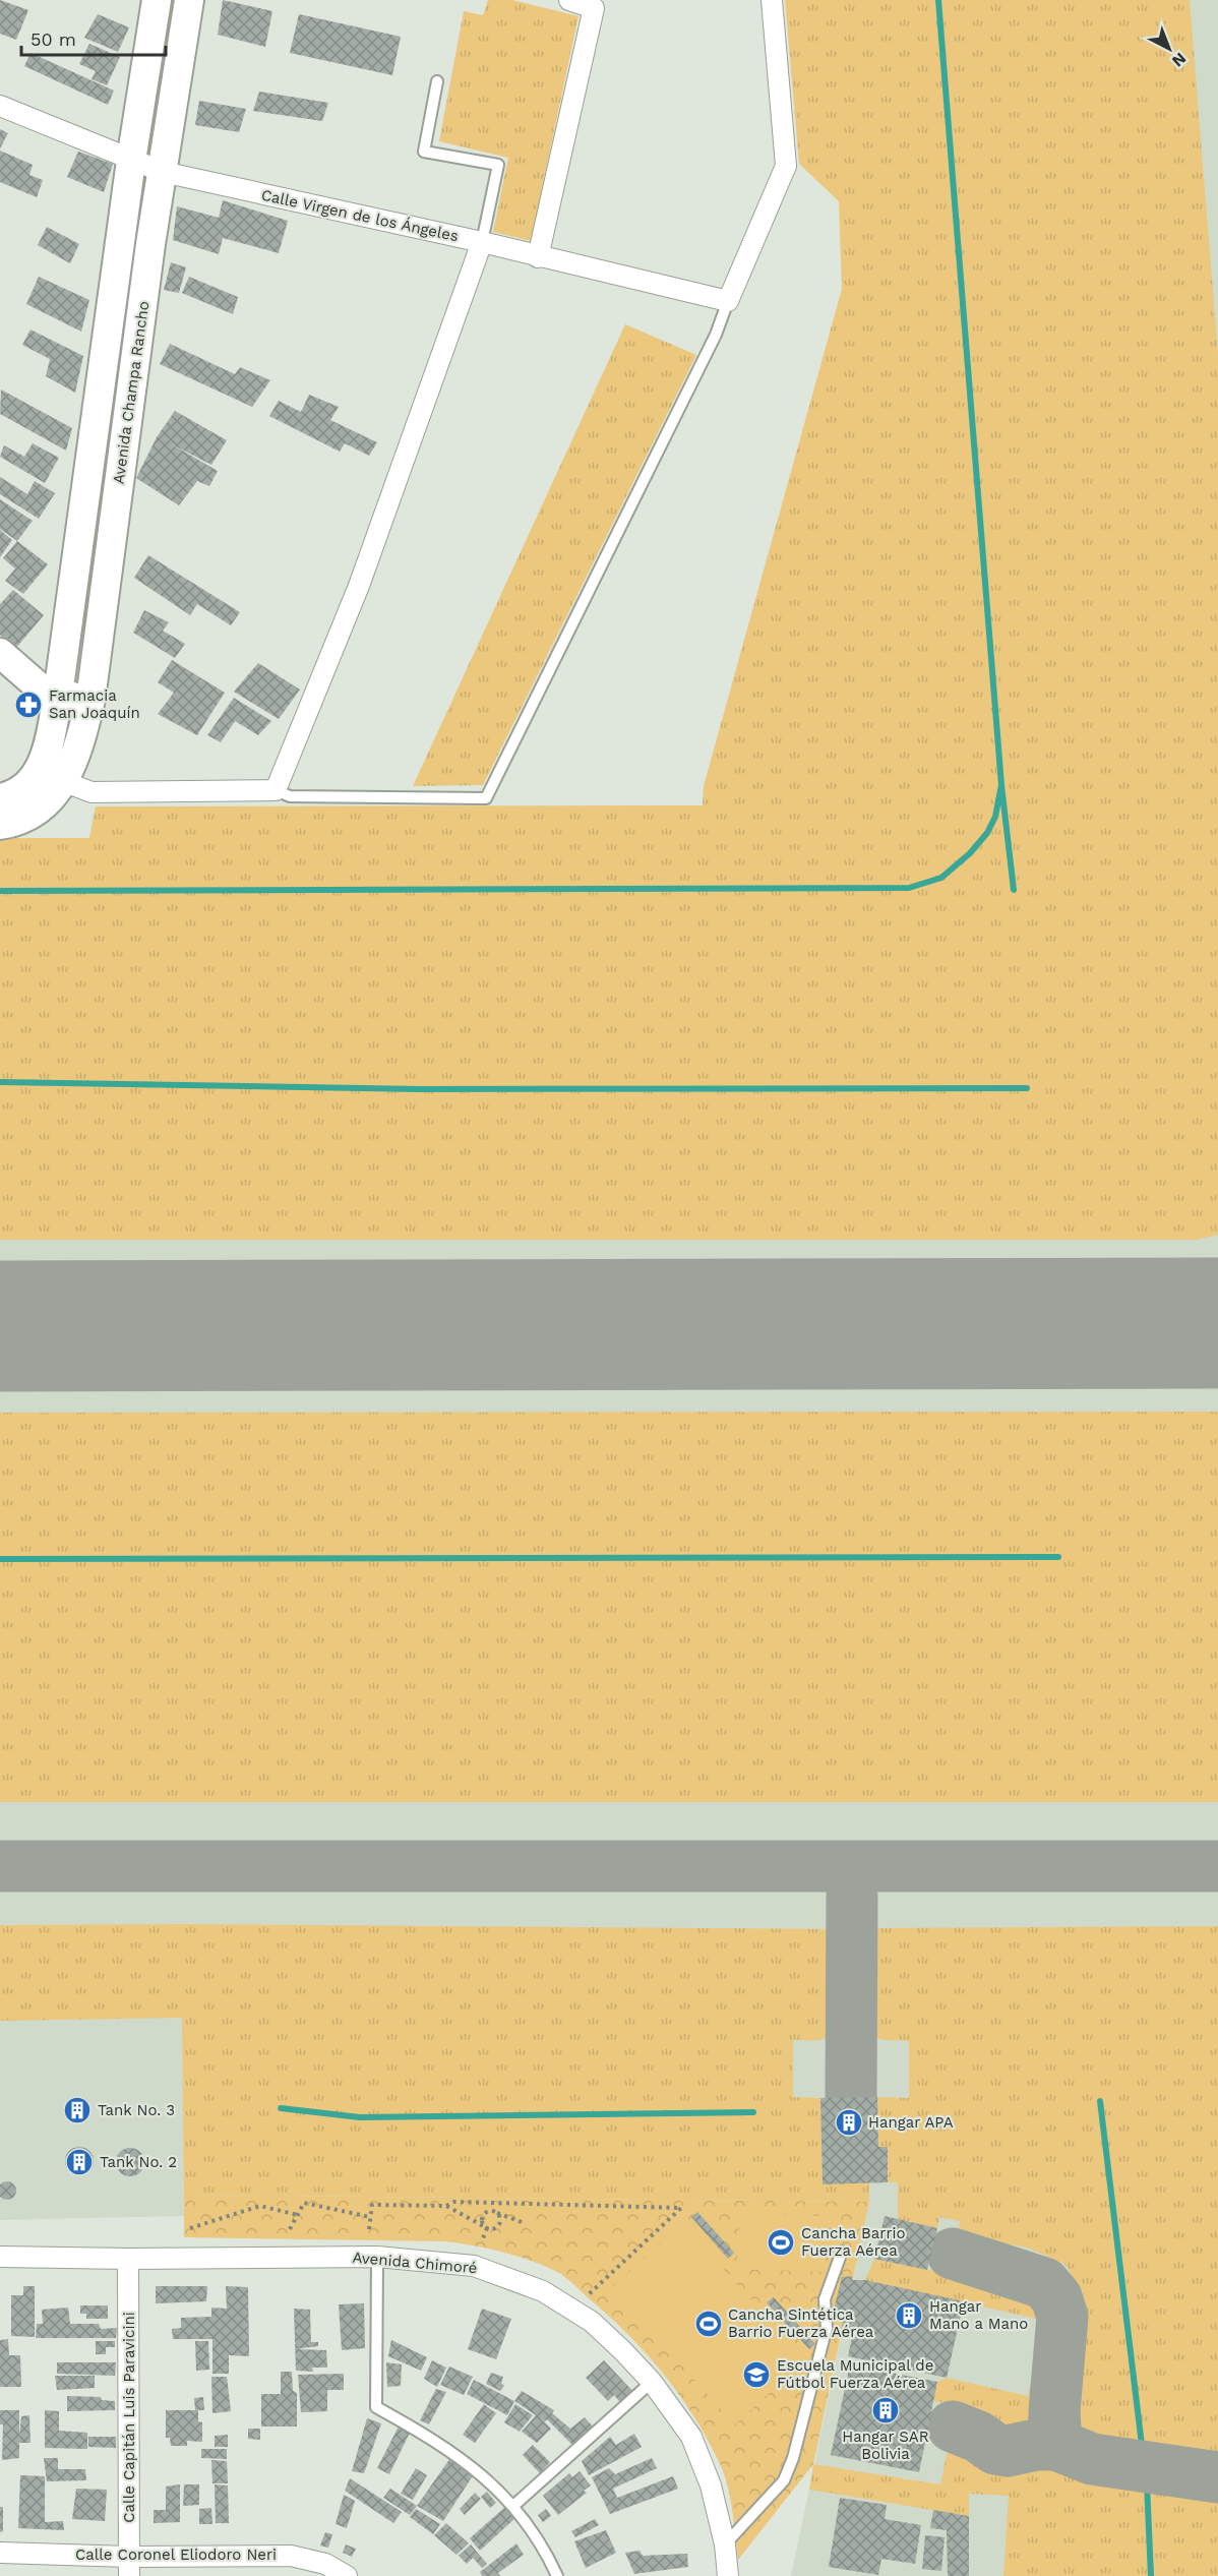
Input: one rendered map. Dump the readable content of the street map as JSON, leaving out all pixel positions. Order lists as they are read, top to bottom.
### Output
{
  "streets": {
    "main road": ["Avenida Champa Rancho"],
    "street": [
      "Calle Virgen de los Ángeles",
      "Avenida Chimoré",
      "Calle Capitán Luis Paravicini",
      "Calle Coronel Eliodoro Neri"
    ]
  },
  "crossings": [
    ["Calle Virgen de los Ángeles", "Avenida Champa Rancho"],
    ["Avenida Chimoré", "Calle Capitán Luis Paravicini"],
    ["Calle Capitán Luis Paravicini", "Calle Coronel Eliodoro Neri"]
  ],
  "places": {
    "pharmacy": ["Farmacia San Joaquín"],
    "building": [
      "Tank No. 3",
      "Hangar APA",
      "Tank No. 2",
      "Hangar Mano a Mano",
      "Hangar SAR Bolivia"
    ],
    "sports": ["Cancha Barrio Fuerza Aérea", "Cancha Sintética Barrio Fuerza Aérea"],
    "school or university": ["Escuela Municipal de Fútbol Fuerza Aérea"]
  },
  "scale_bar": "50 m",
  "north": "bottom right"
}
